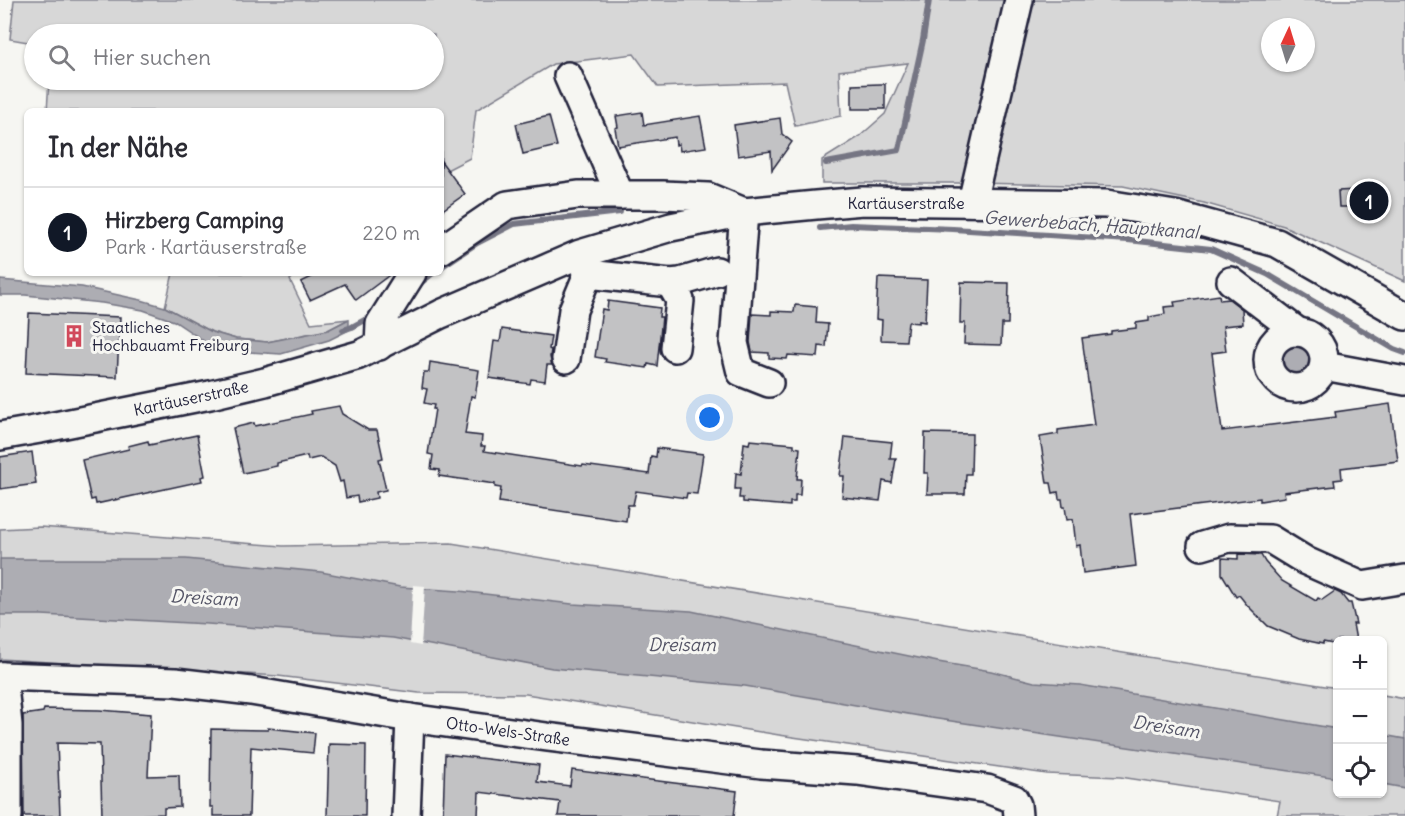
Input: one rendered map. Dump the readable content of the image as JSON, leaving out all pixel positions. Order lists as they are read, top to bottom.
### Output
{
  "streets": {
    "street": ["Kartäuserstraße", "Otto-Wels-Straße"]
  },
  "water": ["Gewerbebach, Hauptkanal", "Dreisam"],
  "places": {
    "building": ["Staatliches Hochbauamt Freiburg"]
  },
  "north": "top",
  "page": {
    "search": "Hier suchen",
    "heading": "In der Nähe",
    "pins": "1",
    "list": [
      {
        "mark": "1",
        "name": "Hirzberg Camping",
        "note": "Park · Kartäuserstraße",
        "value": "220 m"
      }
    ],
    "map_buttons": ["+", "−"]
  }
}
